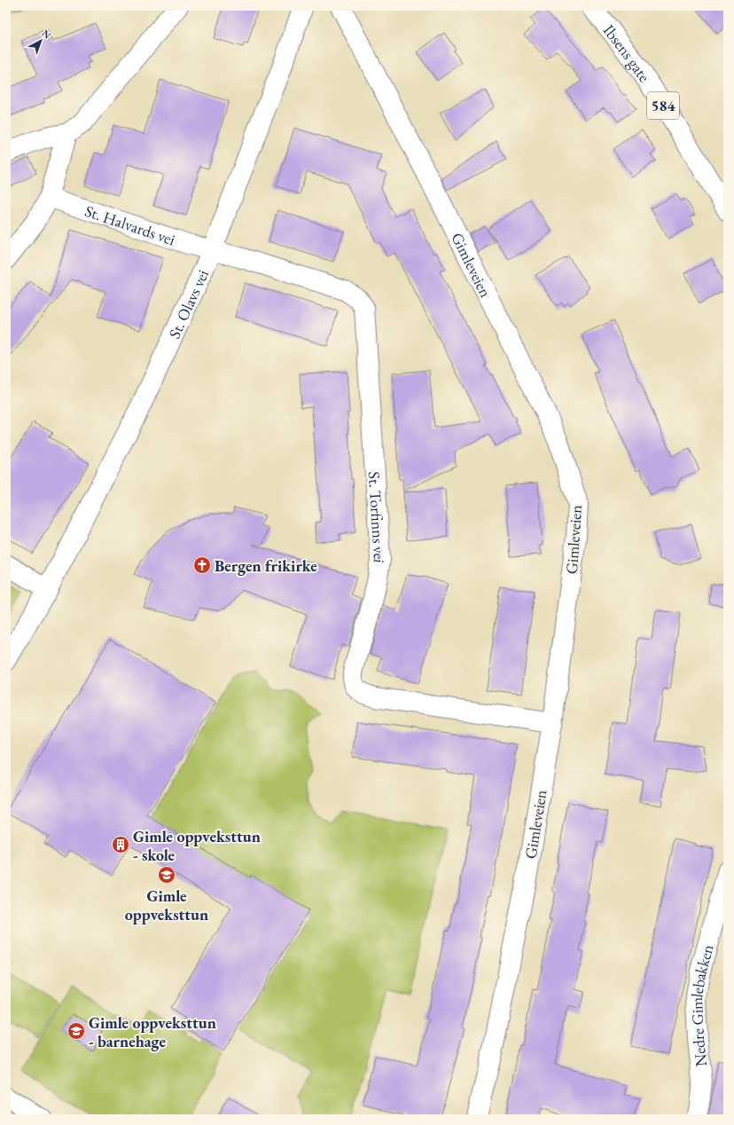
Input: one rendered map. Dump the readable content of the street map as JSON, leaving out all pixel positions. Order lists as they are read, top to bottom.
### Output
{
  "streets": {
    "street": [
      "Ibsens gate",
      "584",
      "St. Halvards vei",
      "Gimleveien",
      "St. Olavs vei",
      "St. Torfinns vei",
      "Nedre Gimlebakken"
    ]
  },
  "crossings": [
    ["St. Halvards vei", "St. Olavs vei"],
    ["St. Halvards vei", "St. Torfinns vei"],
    ["Gimleveien", "St. Torfinns vei"],
    ["St. Olavs vei", "St. Torfinns vei"]
  ],
  "places": {
    "church": ["Bergen frikirke"],
    "building": ["Gimle oppveksttun - skole"],
    "school or university": ["Gimle oppveksttun", "Gimle oppveksttun - barnehage"]
  },
  "north": "top right"
}
